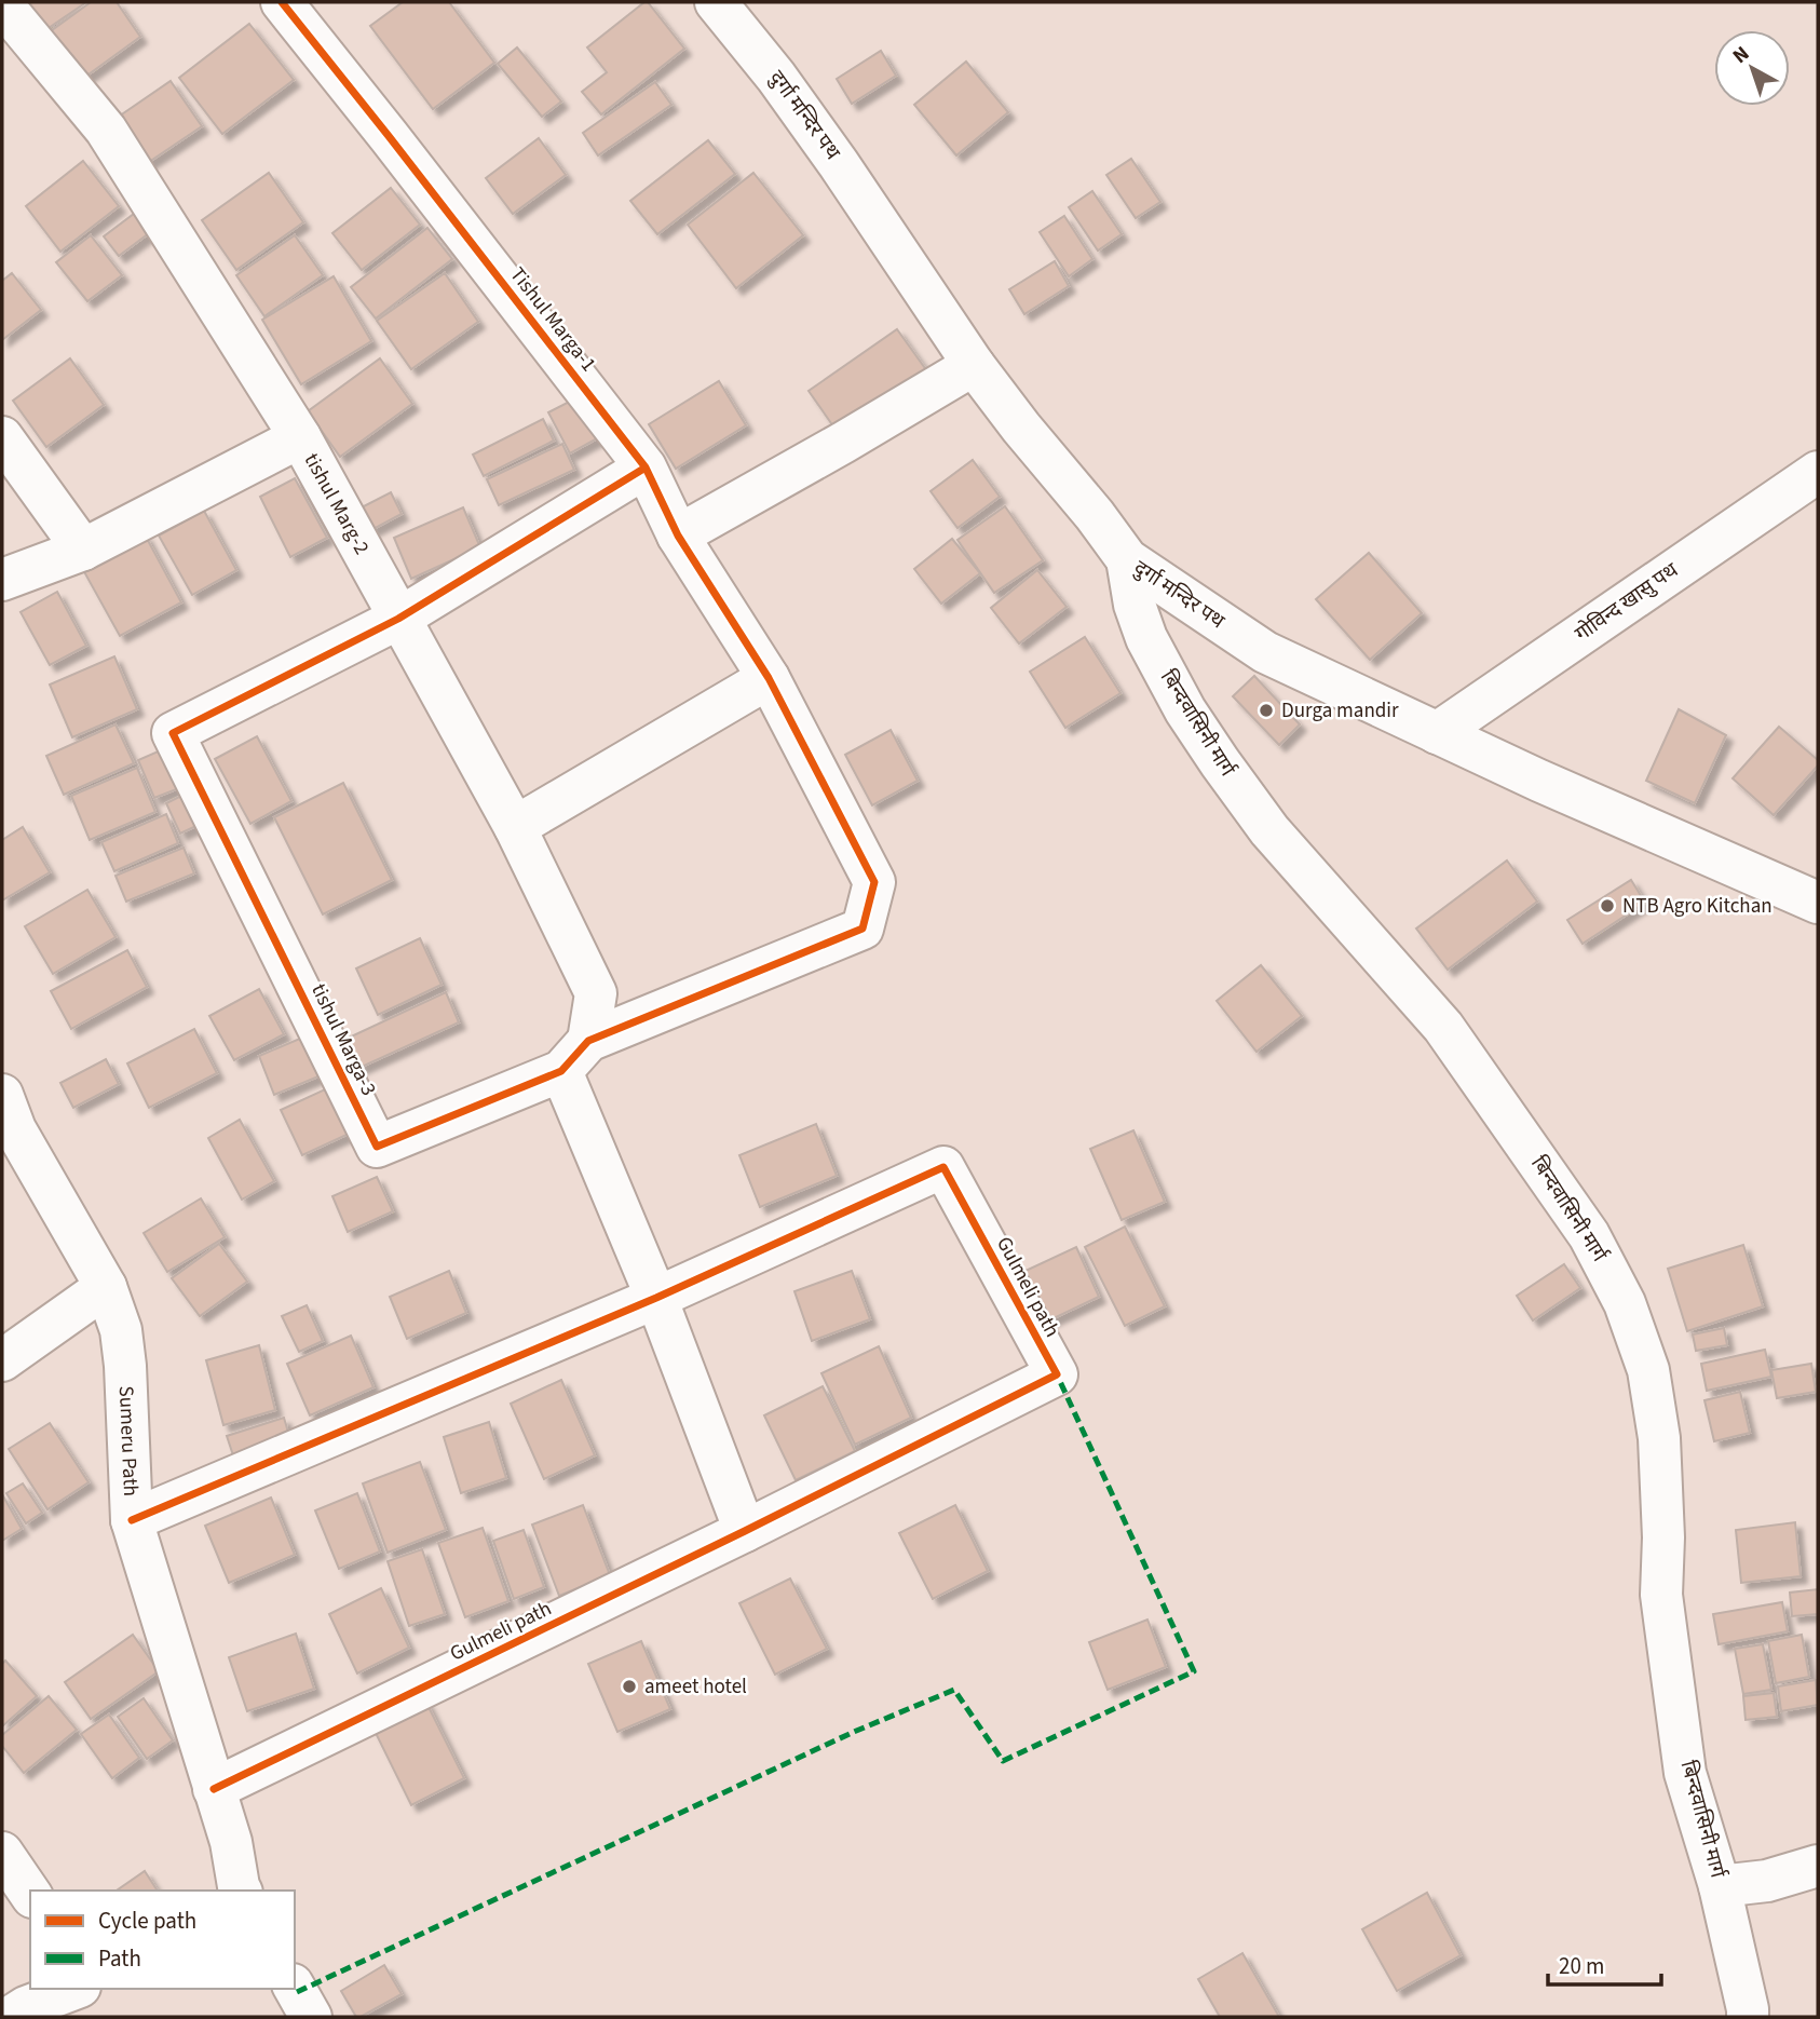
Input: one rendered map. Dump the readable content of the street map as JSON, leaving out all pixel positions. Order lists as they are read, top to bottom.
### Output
{
  "streets": {
    "street": [
      "दुर्गा मन्दिर पथ",
      "Tishul Marga-1",
      "tishul Marg-2",
      "गोविन्द खासु पथ",
      "बिन्दवासिनी मार्ग",
      "tishul Marga-3",
      "Gulmeli path",
      "Sumeru Path"
    ]
  },
  "crossings": [
    ["दुर्गा मन्दिर पथ", "गोविन्द खासु पथ"],
    ["दुर्गा मन्दिर पथ", "बिन्दवासिनी मार्ग"],
    ["Tishul Marga-1", "tishul Marg-2"],
    ["Tishul Marga-1", "tishul Marga-3"],
    ["tishul Marg-2", "tishul Marga-3"],
    ["Gulmeli path", "Sumeru Path"]
  ],
  "places": ["Durga mandir", "NTB Agro Kitchan", "ameet hotel"],
  "legend": ["Cycle path", "Path"],
  "scale_bar": "20 m",
  "north": "top left"
}
